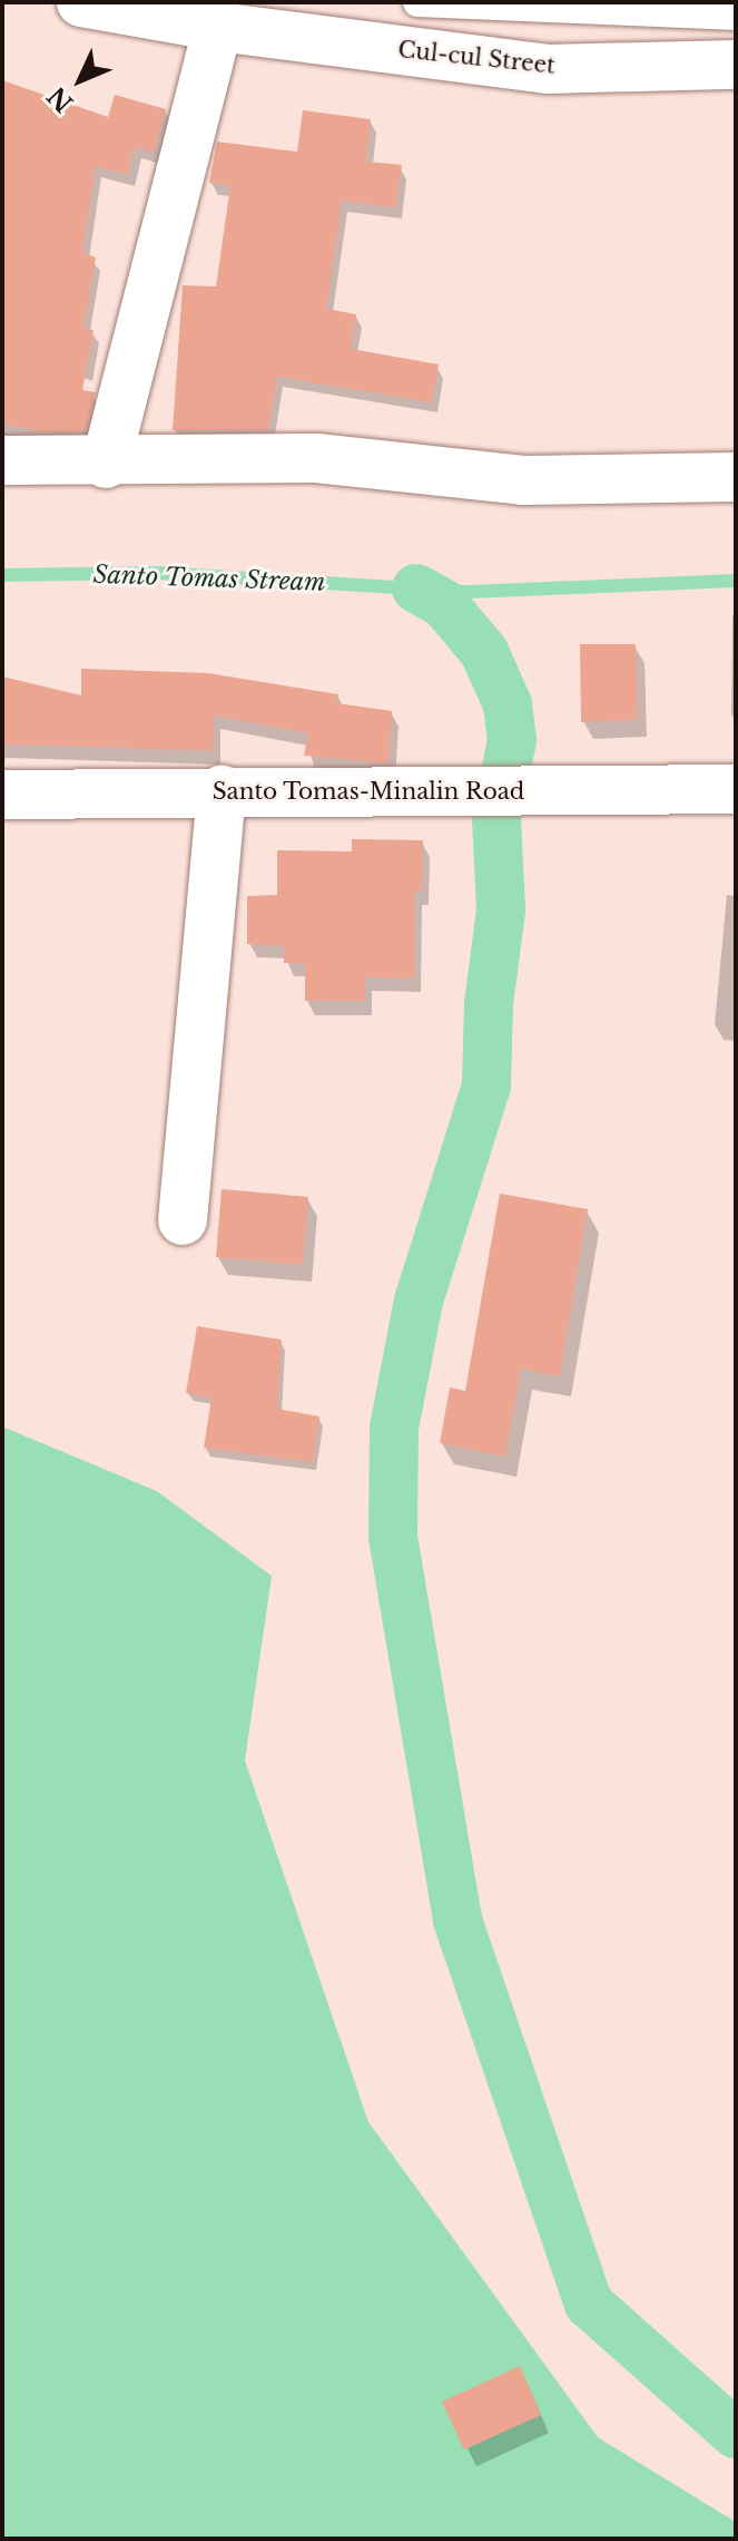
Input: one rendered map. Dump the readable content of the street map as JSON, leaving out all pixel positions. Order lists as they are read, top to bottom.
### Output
{
  "streets": {
    "street": ["Cul-cul Street", "Santo Tomas-Minalin Road"]
  },
  "water": ["Santo Tomas Stream"],
  "north": "bottom left"
}
